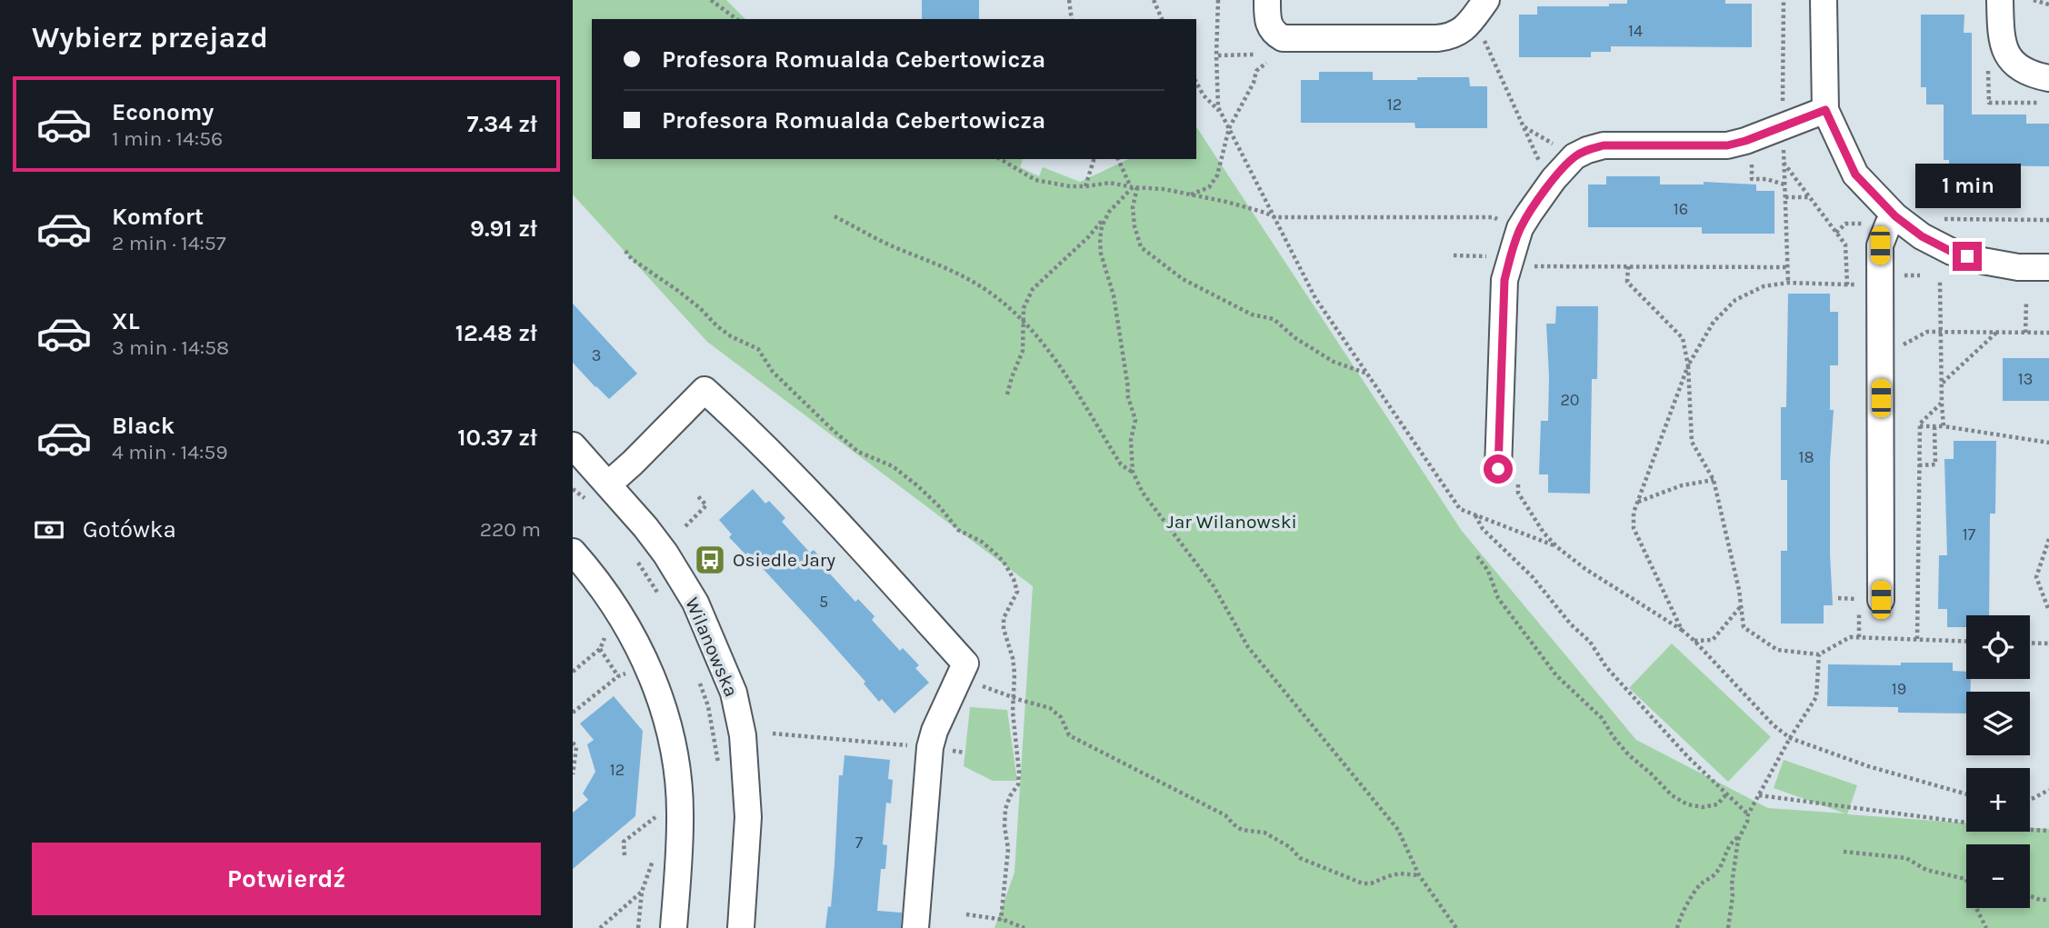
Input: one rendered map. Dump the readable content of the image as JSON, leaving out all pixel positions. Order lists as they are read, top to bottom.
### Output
{
  "streets": {
    "street": ["Wilanowska"]
  },
  "parks": ["Jar Wilanowski"],
  "places": {
    "bus stop": ["Osiedle Jary"]
  },
  "house_numbers": [
    "14",
    "12",
    "16",
    "3",
    "13",
    "20",
    "18",
    "17",
    "5",
    "19",
    "12",
    "7"
  ],
  "page": {
    "heading": "Wybierz przejazd",
    "banner": ["Profesora Romualda Cebertowicza", "Profesora Romualda Cebertowicza"],
    "list": [
      {
        "name": "Economy",
        "note": "1 min · 14:56",
        "value": "7.34 zł"
      },
      {
        "name": "Komfort",
        "note": "2 min · 14:57",
        "value": "9.91 zł"
      },
      {
        "name": "XL",
        "note": "3 min · 14:58",
        "value": "12.48 zł"
      },
      {
        "name": "Black",
        "note": "4 min · 14:59",
        "value": "10.37 zł"
      }
    ],
    "bubble": "1 min",
    "pay": ["Gotówka", "220 m"],
    "map_buttons": ["+", "−"],
    "buttons": "Potwierdź"
  }
}
